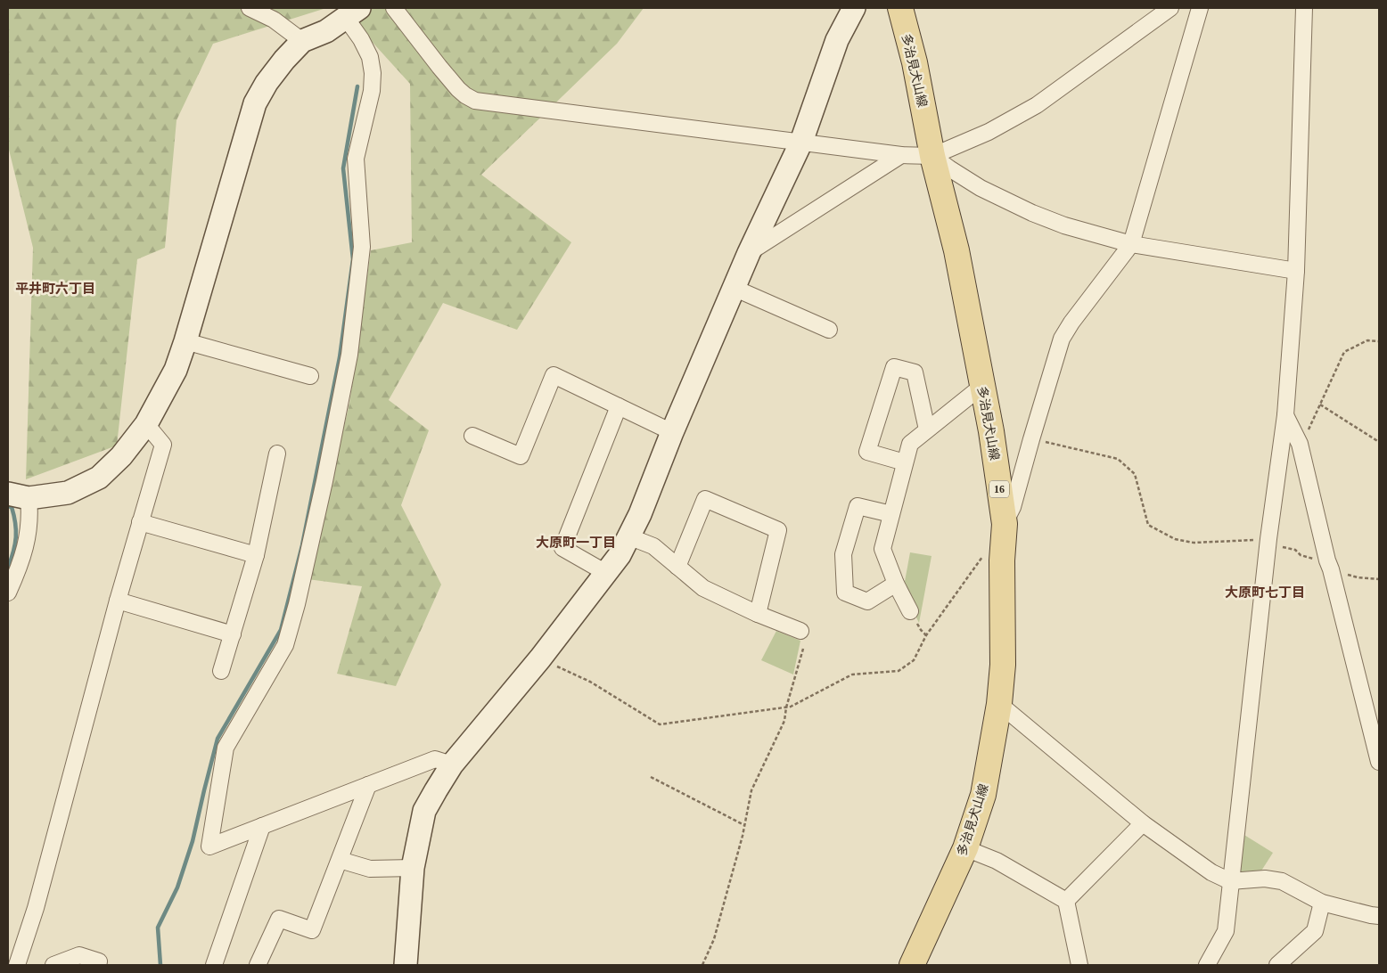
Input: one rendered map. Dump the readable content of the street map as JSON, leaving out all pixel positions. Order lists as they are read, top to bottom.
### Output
{
  "streets": {
    "main road": ["多治見犬山線", "16"]
  },
  "districts": ["平井町六丁目", "大原町一丁目", "大原町七丁目"]
}
